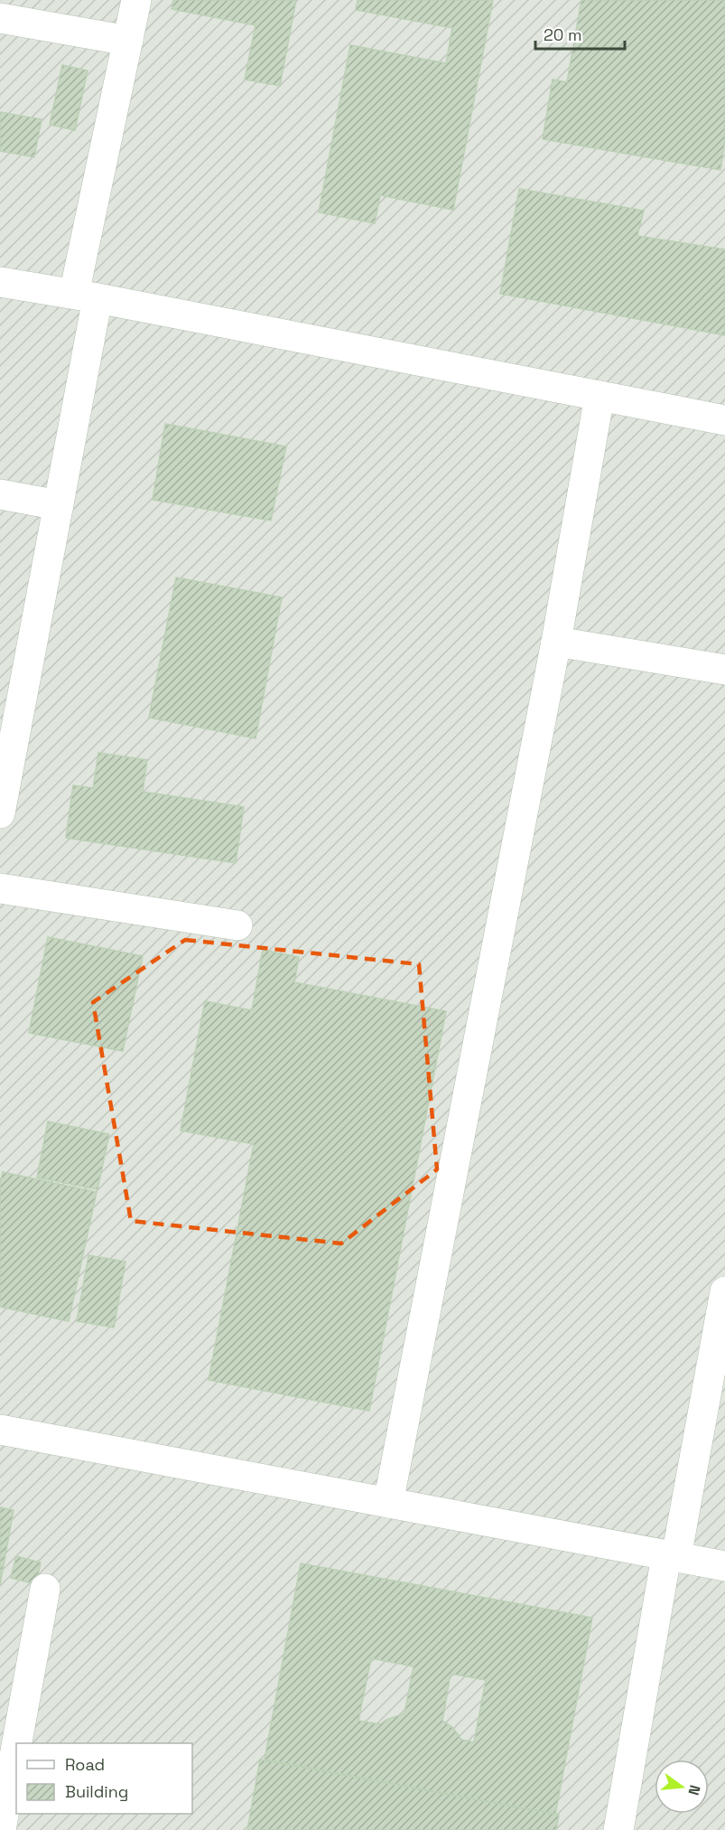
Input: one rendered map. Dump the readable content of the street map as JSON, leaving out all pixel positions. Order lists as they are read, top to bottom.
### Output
{
  "legend": ["Road", "Building"],
  "scale_bar": "20 m",
  "north": "right"
}
